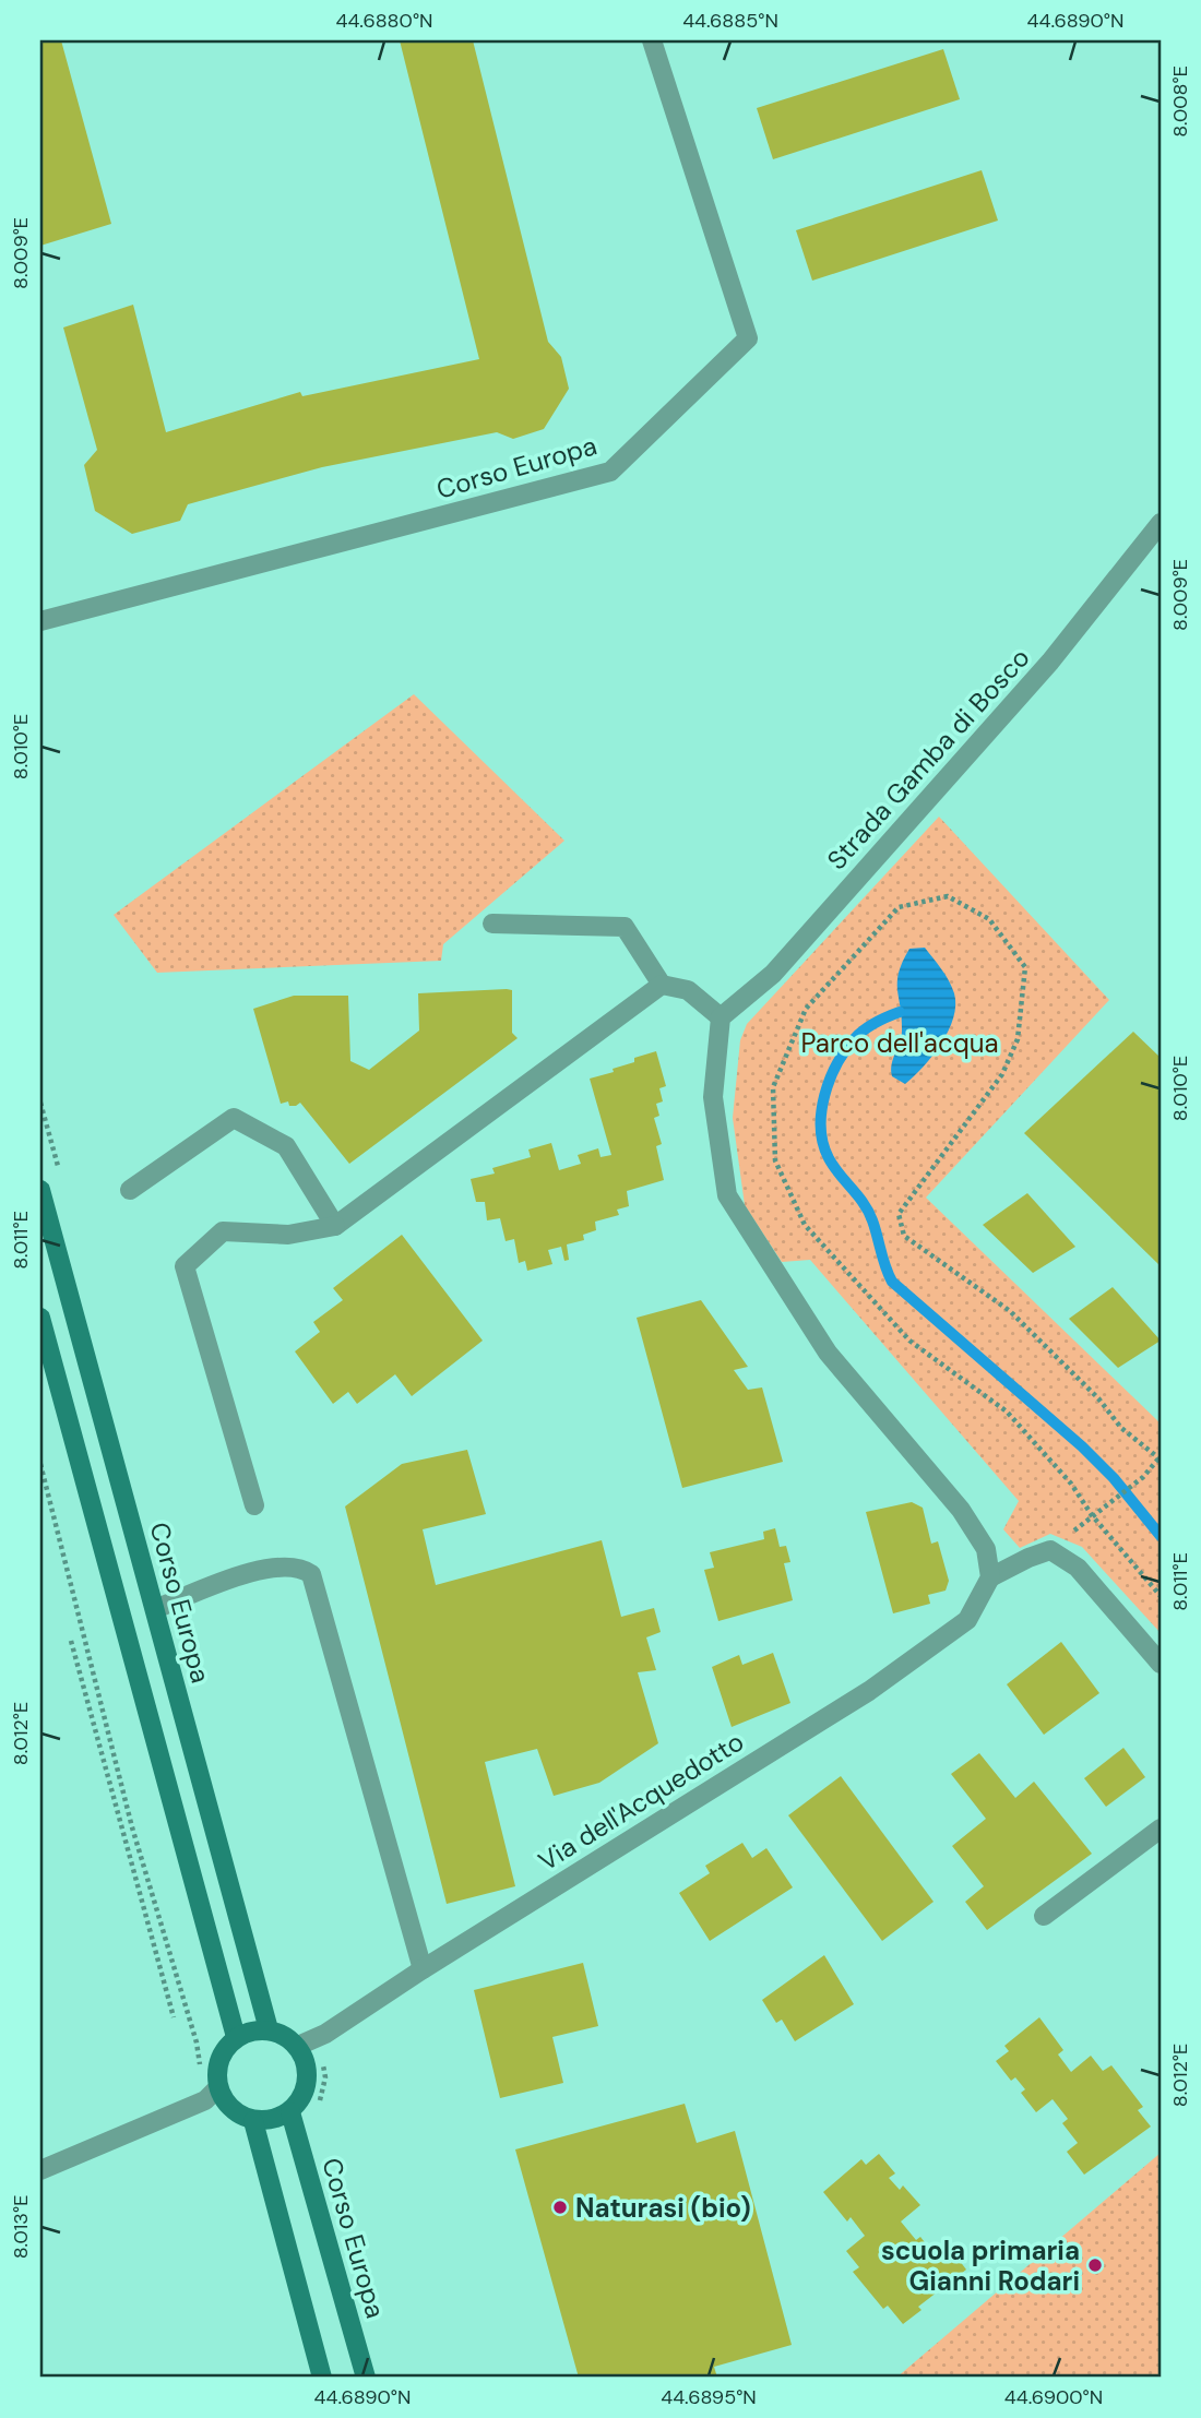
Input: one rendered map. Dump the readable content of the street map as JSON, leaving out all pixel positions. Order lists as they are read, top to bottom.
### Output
{
  "streets": {
    "main road": ["Corso Europa"],
    "street": ["Strada Gamba di Bosco", "Via dell'Acquedotto"]
  },
  "crossings": [
    ["Corso Europa", "Via dell'Acquedotto"]
  ],
  "parks": ["Parco dell'acqua"],
  "places": ["Naturasi (bio)", "scuola primaria Gianni Rodari"],
  "coordinates": [
    "44.6880°N",
    "44.6885°N",
    "44.6890°N",
    "8.008°E",
    "8.009°E",
    "8.010°E",
    "8.011°E",
    "8.012°E",
    "8.013°E",
    "44.6895°N",
    "44.6900°N"
  ]
}
